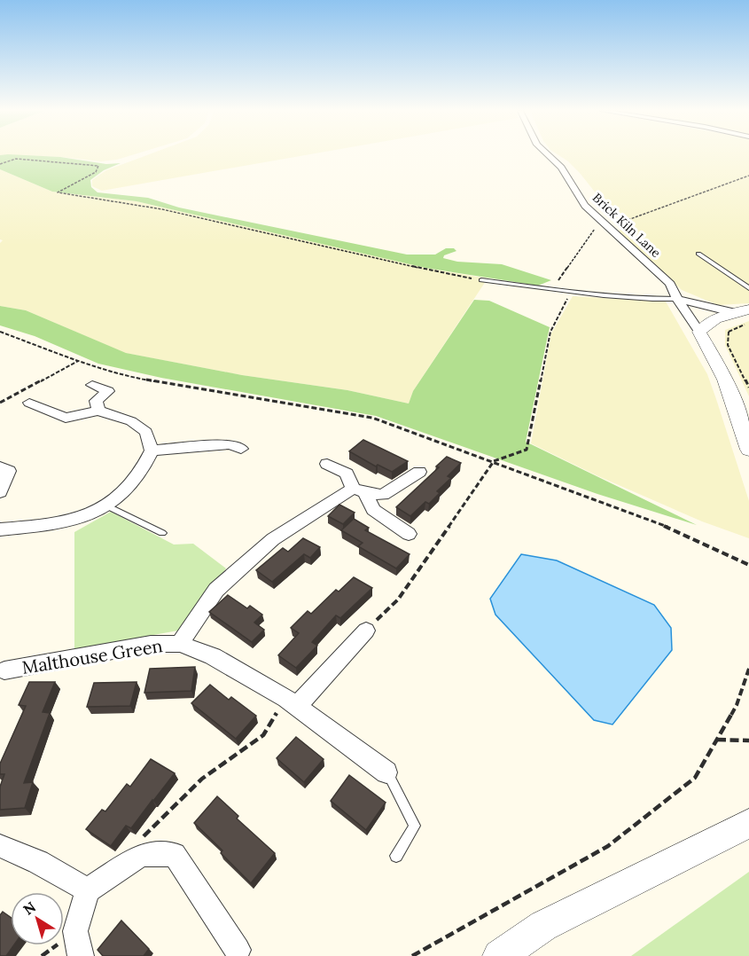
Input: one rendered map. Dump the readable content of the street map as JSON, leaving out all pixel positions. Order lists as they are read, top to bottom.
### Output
{
  "streets": {
    "street": ["Brick Kiln Lane", "Malthouse Green"]
  },
  "north": "top left"
}
